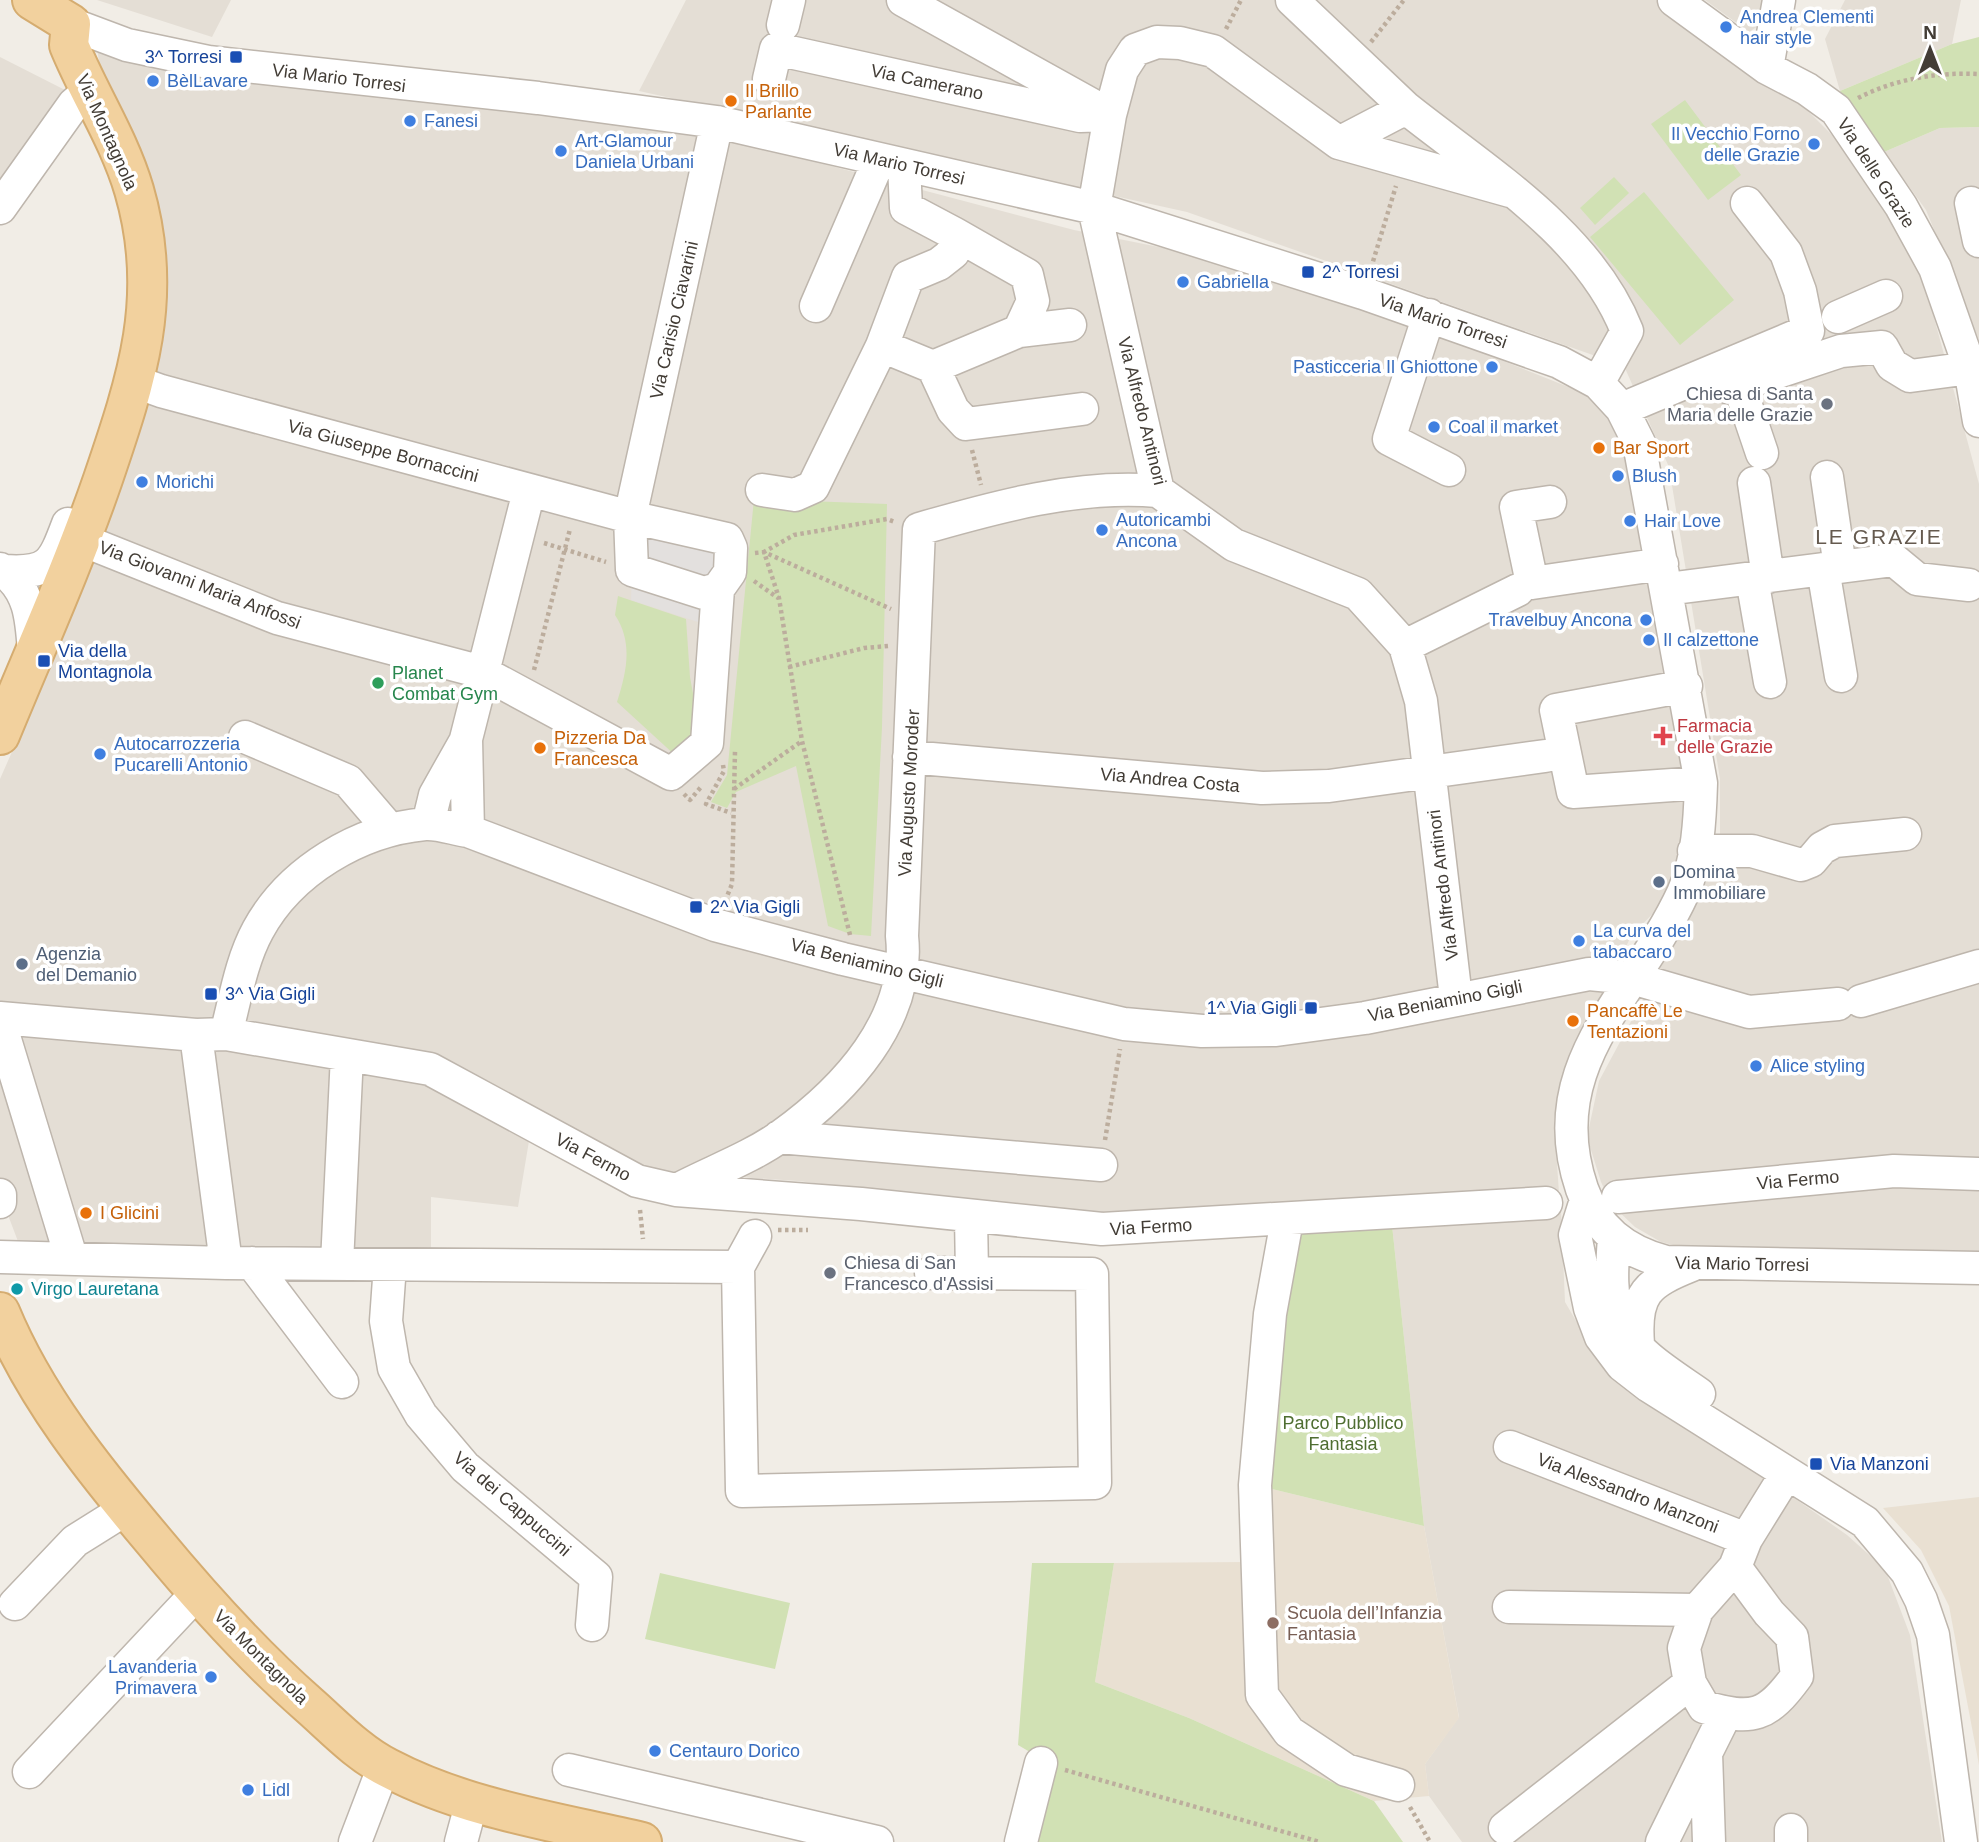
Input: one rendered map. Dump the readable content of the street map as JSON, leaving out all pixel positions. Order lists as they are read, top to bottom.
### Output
{
  "streets": {
    "main road": ["Via Mario Torresi", "Via Montagnola"],
    "street": [
      "Via Camerano",
      "Via delle Grazie",
      "Via Carisio Ciavarini",
      "Via Alfredo Antinori",
      "Via Giuseppe Bornaccini",
      "Via Giovanni Maria Anfossi",
      "Via Andrea Costa",
      "Via Augusto Moroder",
      "Via Beniamino Gigli",
      "Via Fermo",
      "Via Alessandro Manzoni",
      "Via dei Cappuccini"
    ]
  },
  "crossings": [
    ["Via Mario Torresi", "Via Montagnola"],
    ["Via Mario Torresi", "Via Carisio Ciavarini"],
    ["Via Mario Torresi", "Via Alfredo Antinori"],
    ["Via Mario Torresi", "Via Beniamino Gigli"],
    ["Via Montagnola", "Via Giuseppe Bornaccini"],
    ["Via Montagnola", "Via Giovanni Maria Anfossi"],
    ["Via Carisio Ciavarini", "Via Giuseppe Bornaccini"],
    ["Via Alfredo Antinori", "Via Andrea Costa"],
    ["Via Alfredo Antinori", "Via Beniamino Gigli"],
    ["Via Andrea Costa", "Via Augusto Moroder"],
    ["Via Augusto Moroder", "Via Beniamino Gigli"],
    ["Via Augusto Moroder", "Via Fermo"],
    ["Via Beniamino Gigli", "Via Fermo"]
  ],
  "districts": ["LE GRAZIE"],
  "parks": ["Parco Pubblico Fantasia"],
  "places": {
    "other": [
      "Andrea Clementi hair style",
      "BèlLavare",
      "Il Brillo Parlante",
      "Fanesi",
      "Il Vecchio Forno delle Grazie",
      "Art-Glamour Daniela Urbani",
      "Gabriella",
      "Pasticceria Il Ghiottone",
      "Chiesa di Santa Maria delle Grazie",
      "Coal il market",
      "Bar Sport",
      "Blush",
      "Morichi",
      "Hair Love",
      "Autoricambi Ancona",
      "Travelbuy Ancona",
      "Il calzettone",
      "Planet Combat Gym",
      "Pizzeria Da Francesca",
      "Autocarrozzeria Pucarelli Antonio",
      "Domina Immobiliare",
      "La curva del tabaccaro",
      "Agenzia del Demanio",
      "Pancaffè Le Tentazioni",
      "Alice styling",
      "I Glicini",
      "Chiesa di San Francesco d'Assisi",
      "Virgo Lauretana",
      "Scuola dell’Infanzia Fantasia",
      "Lavanderia Primavera",
      "Centauro Dorico",
      "Lidl"
    ],
    "transit": [
      "3^ Torresi",
      "2^ Torresi",
      "Via della Montagnola",
      "2^ Via Gigli",
      "3^ Via Gigli",
      "1^ Via Gigli",
      "Via Manzoni"
    ],
    "health": ["Farmacia delle Grazie"]
  },
  "north": "top"
}
